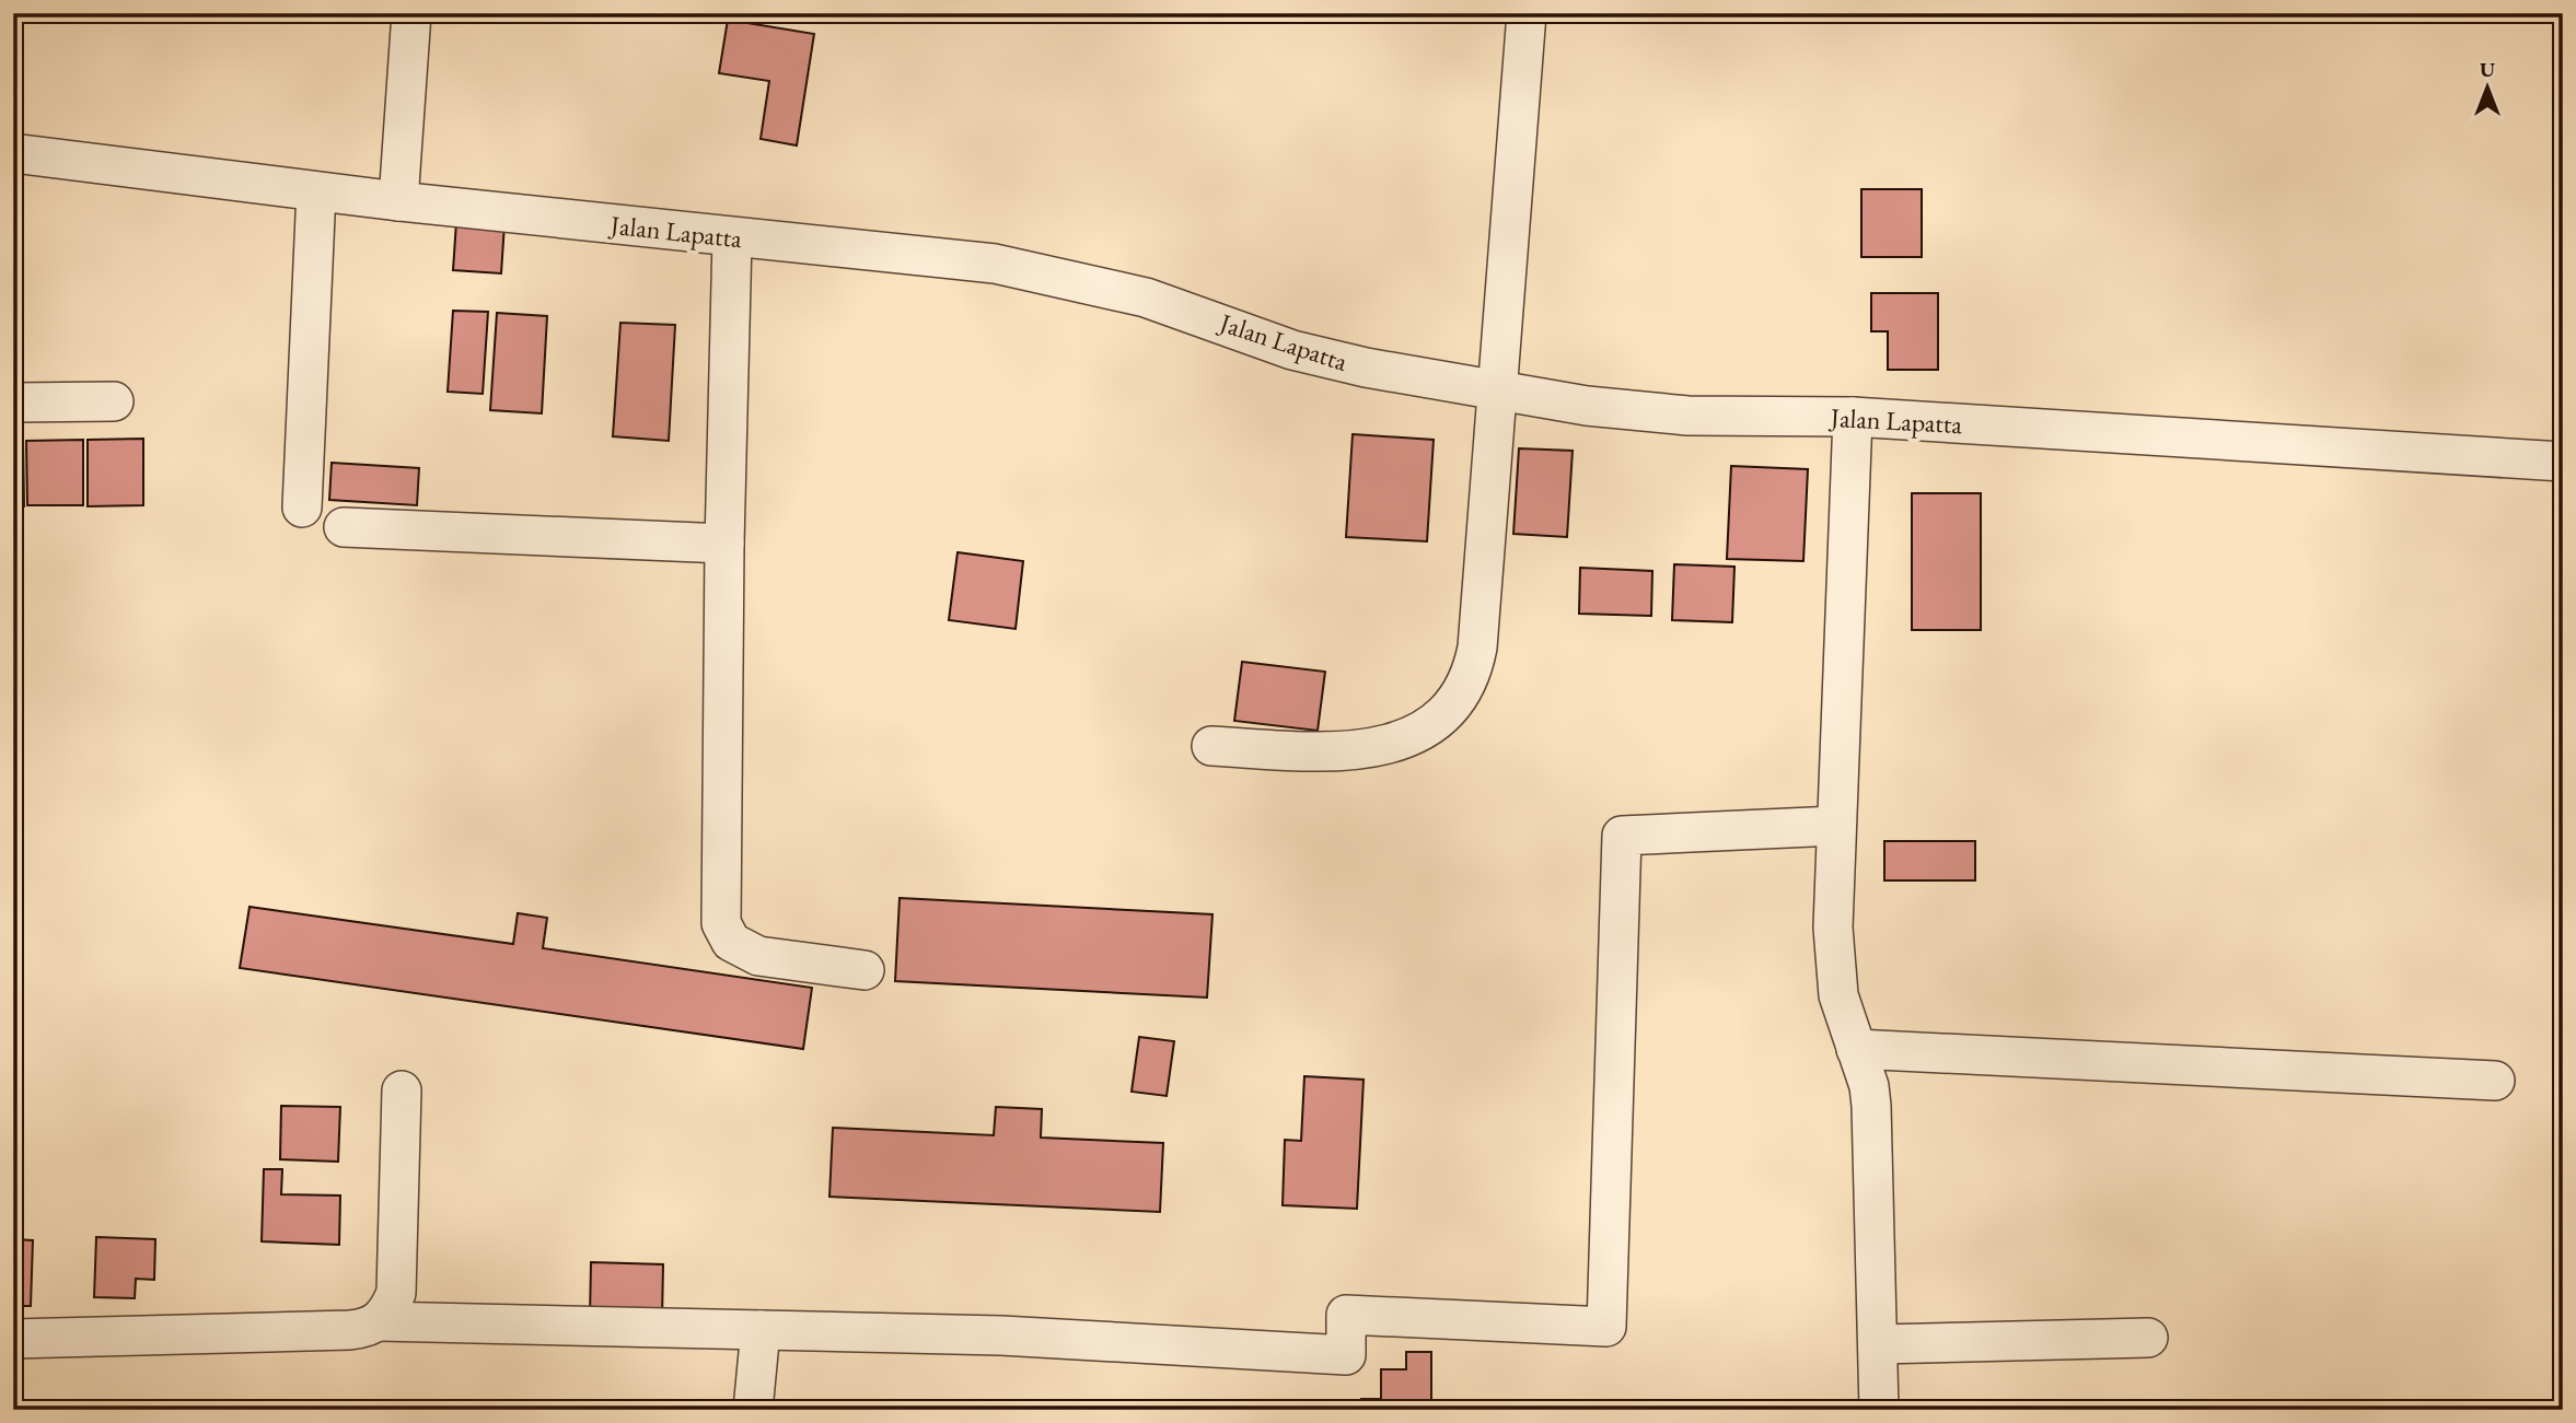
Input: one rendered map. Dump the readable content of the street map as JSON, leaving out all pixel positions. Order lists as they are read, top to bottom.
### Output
{
  "streets": {
    "street": ["Jalan Lapatta"]
  },
  "north": "top"
}
